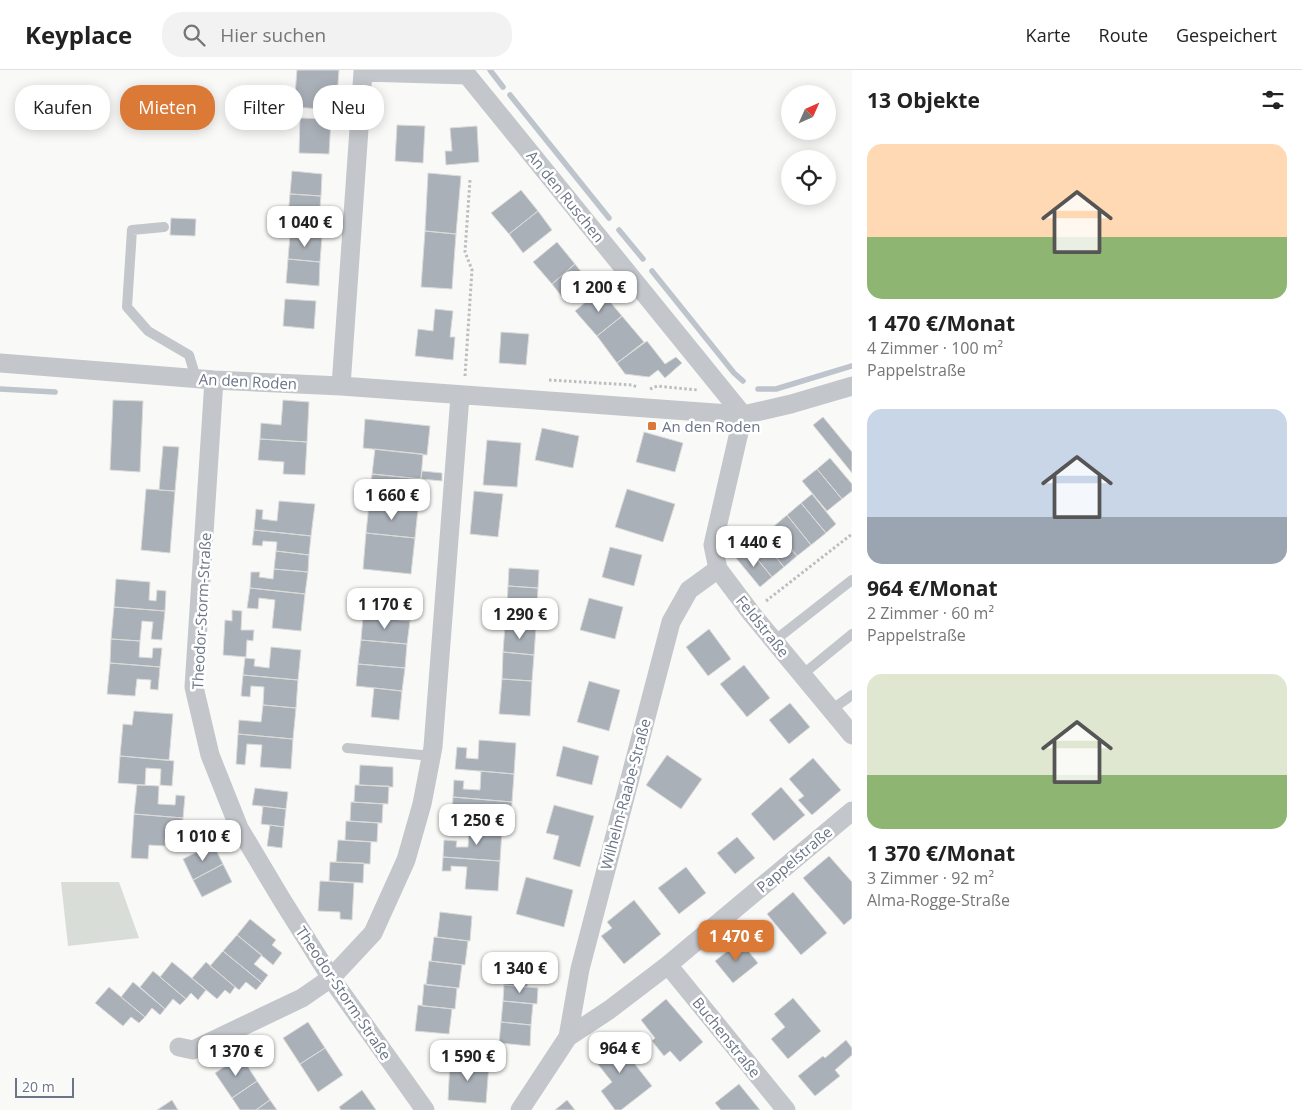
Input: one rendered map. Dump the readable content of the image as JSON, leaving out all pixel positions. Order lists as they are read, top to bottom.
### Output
{
  "streets": {
    "street": [
      "An den Ruschen",
      "An den Roden",
      "Theodor-Storm-Straße",
      "Feldstraße",
      "Wilhelm-Raabe-Straße",
      "Pappelstraße",
      "Buchenstraße"
    ]
  },
  "crossings": [
    ["An den Ruschen", "An den Roden"],
    ["An den Ruschen", "Feldstraße"],
    ["An den Roden", "Theodor-Storm-Straße"],
    ["An den Roden", "Feldstraße"],
    ["Feldstraße", "Wilhelm-Raabe-Straße"],
    ["Wilhelm-Raabe-Straße", "Pappelstraße"],
    ["Pappelstraße", "Buchenstraße"]
  ],
  "places": {
    "transit": ["An den Roden"]
  },
  "scale_bar": "20 m",
  "north": "top right",
  "page": {
    "header": "Keyplace",
    "search": "Hier suchen",
    "nav": ["Karte", "Route", "Gespeichert"],
    "heading": "13 Objekte",
    "chip": [
      "Kaufen",
      "Mieten",
      "Filter",
      "Neu"
    ],
    "list": [
      {
        "name": "1 470 €/Monat",
        "note": "4 Zimmer · 100 m² · Pappelstraße"
      },
      {
        "name": "964 €/Monat",
        "note": "2 Zimmer · 60 m² · Pappelstraße"
      },
      {
        "name": "1 370 €/Monat",
        "note": "3 Zimmer · 92 m² · Alma-Rogge-Straße"
      }
    ],
    "price": [
      "1 040 €",
      "1 200 €",
      "1 660 €",
      "1 440 €",
      "1 170 €",
      "1 290 €",
      "1 250 €",
      "1 010 €",
      "1 470 €",
      "1 340 €",
      "964 €",
      "1 370 €",
      "1 590 €"
    ],
    "scale": "20 m"
  }
}
